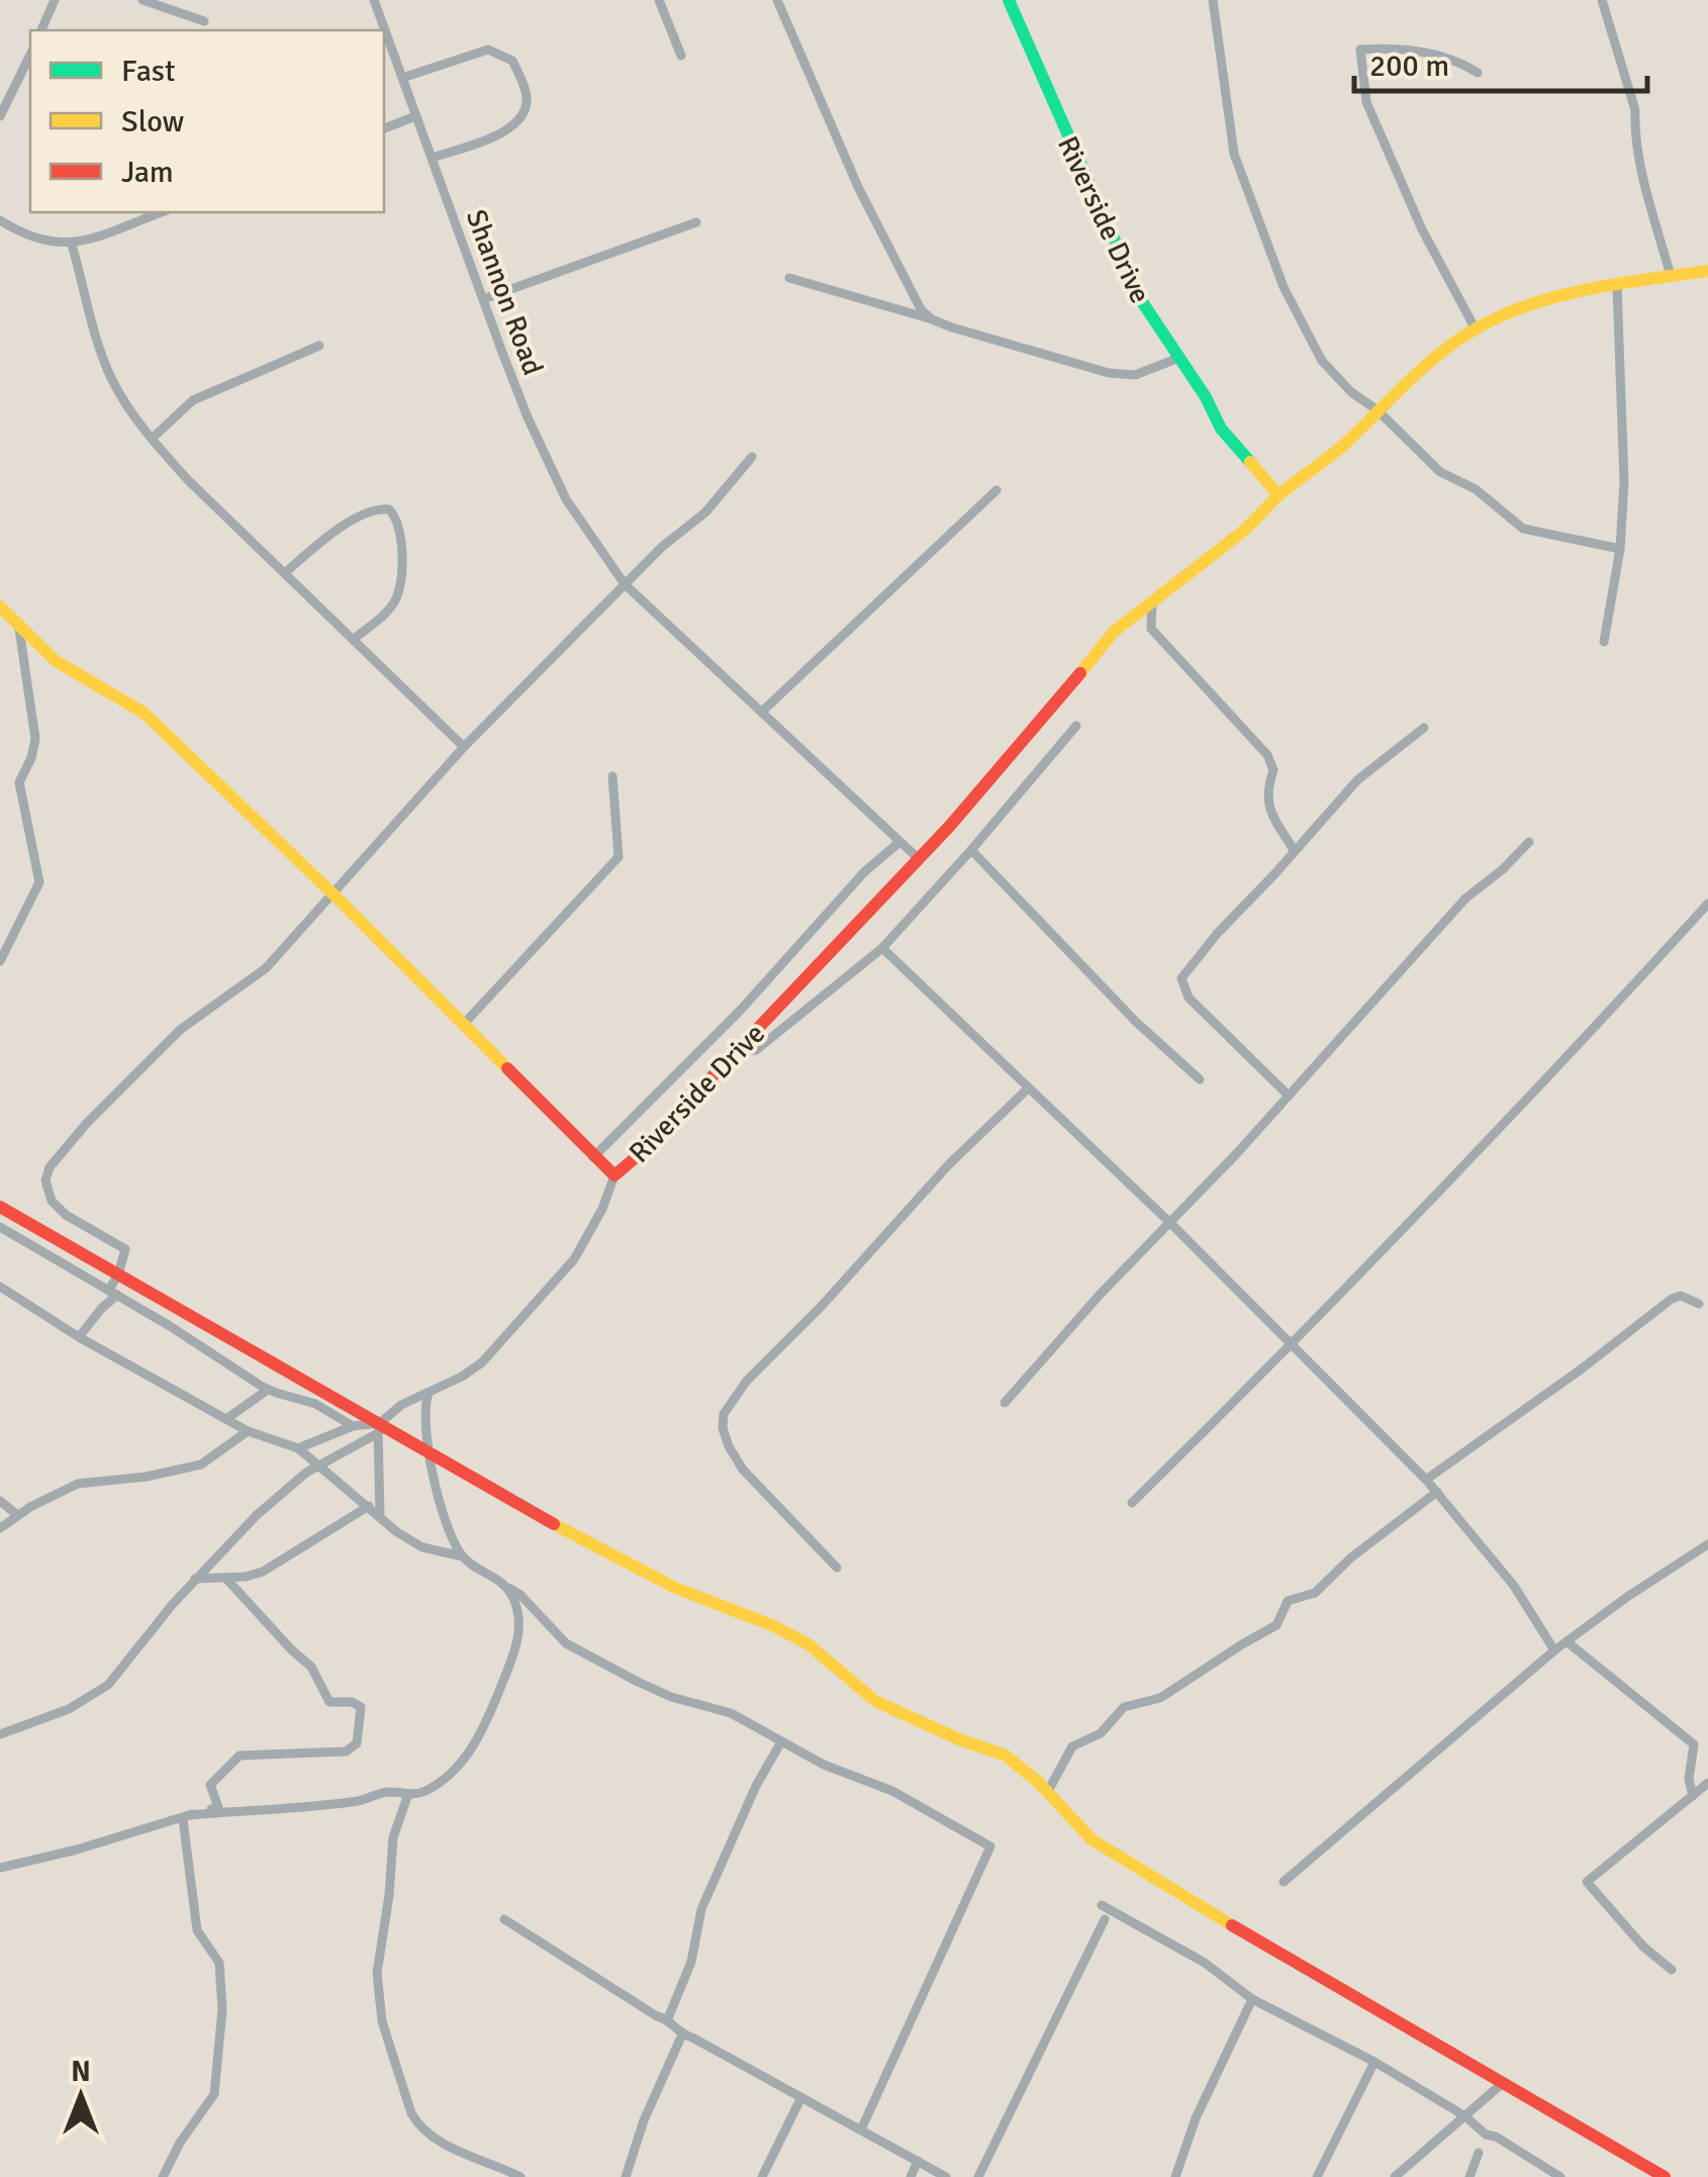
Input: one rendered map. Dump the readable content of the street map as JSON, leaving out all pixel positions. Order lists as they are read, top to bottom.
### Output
{
  "streets": {
    "street": ["Riverside Drive", "Shannon Road"]
  },
  "crossings": [
    ["Riverside Drive", "Shannon Road"]
  ],
  "legend": ["Fast", "Slow", "Jam"],
  "scale_bar": "200 m",
  "north": "top"
}
